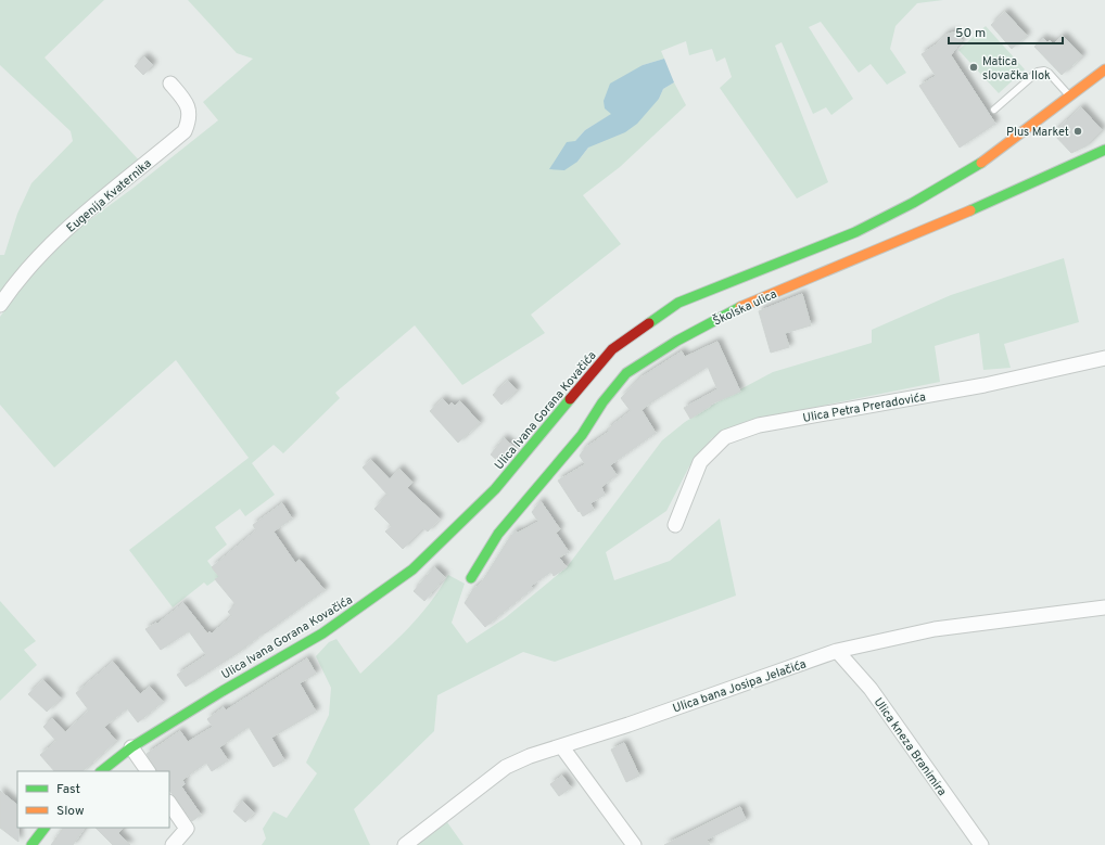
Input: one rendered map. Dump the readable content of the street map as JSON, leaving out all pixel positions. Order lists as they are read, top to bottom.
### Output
{
  "streets": {
    "main road": ["Školska ulica", "Ulica Ivana Gorana Kovačića"],
    "street": [
      "Eugenija Kvaternika",
      "Ulica Petra Preradovića",
      "Ulica bana Josipa Jelačića",
      "Ulica kneza Branimira"
    ]
  },
  "crossings": [
    ["Ulica bana Josipa Jelačića", "Ulica kneza Branimira"]
  ],
  "places": ["Matica slovačka Ilok", "Plus Market"],
  "legend": ["Fast", "Slow"],
  "scale_bar": "50 m"
}
